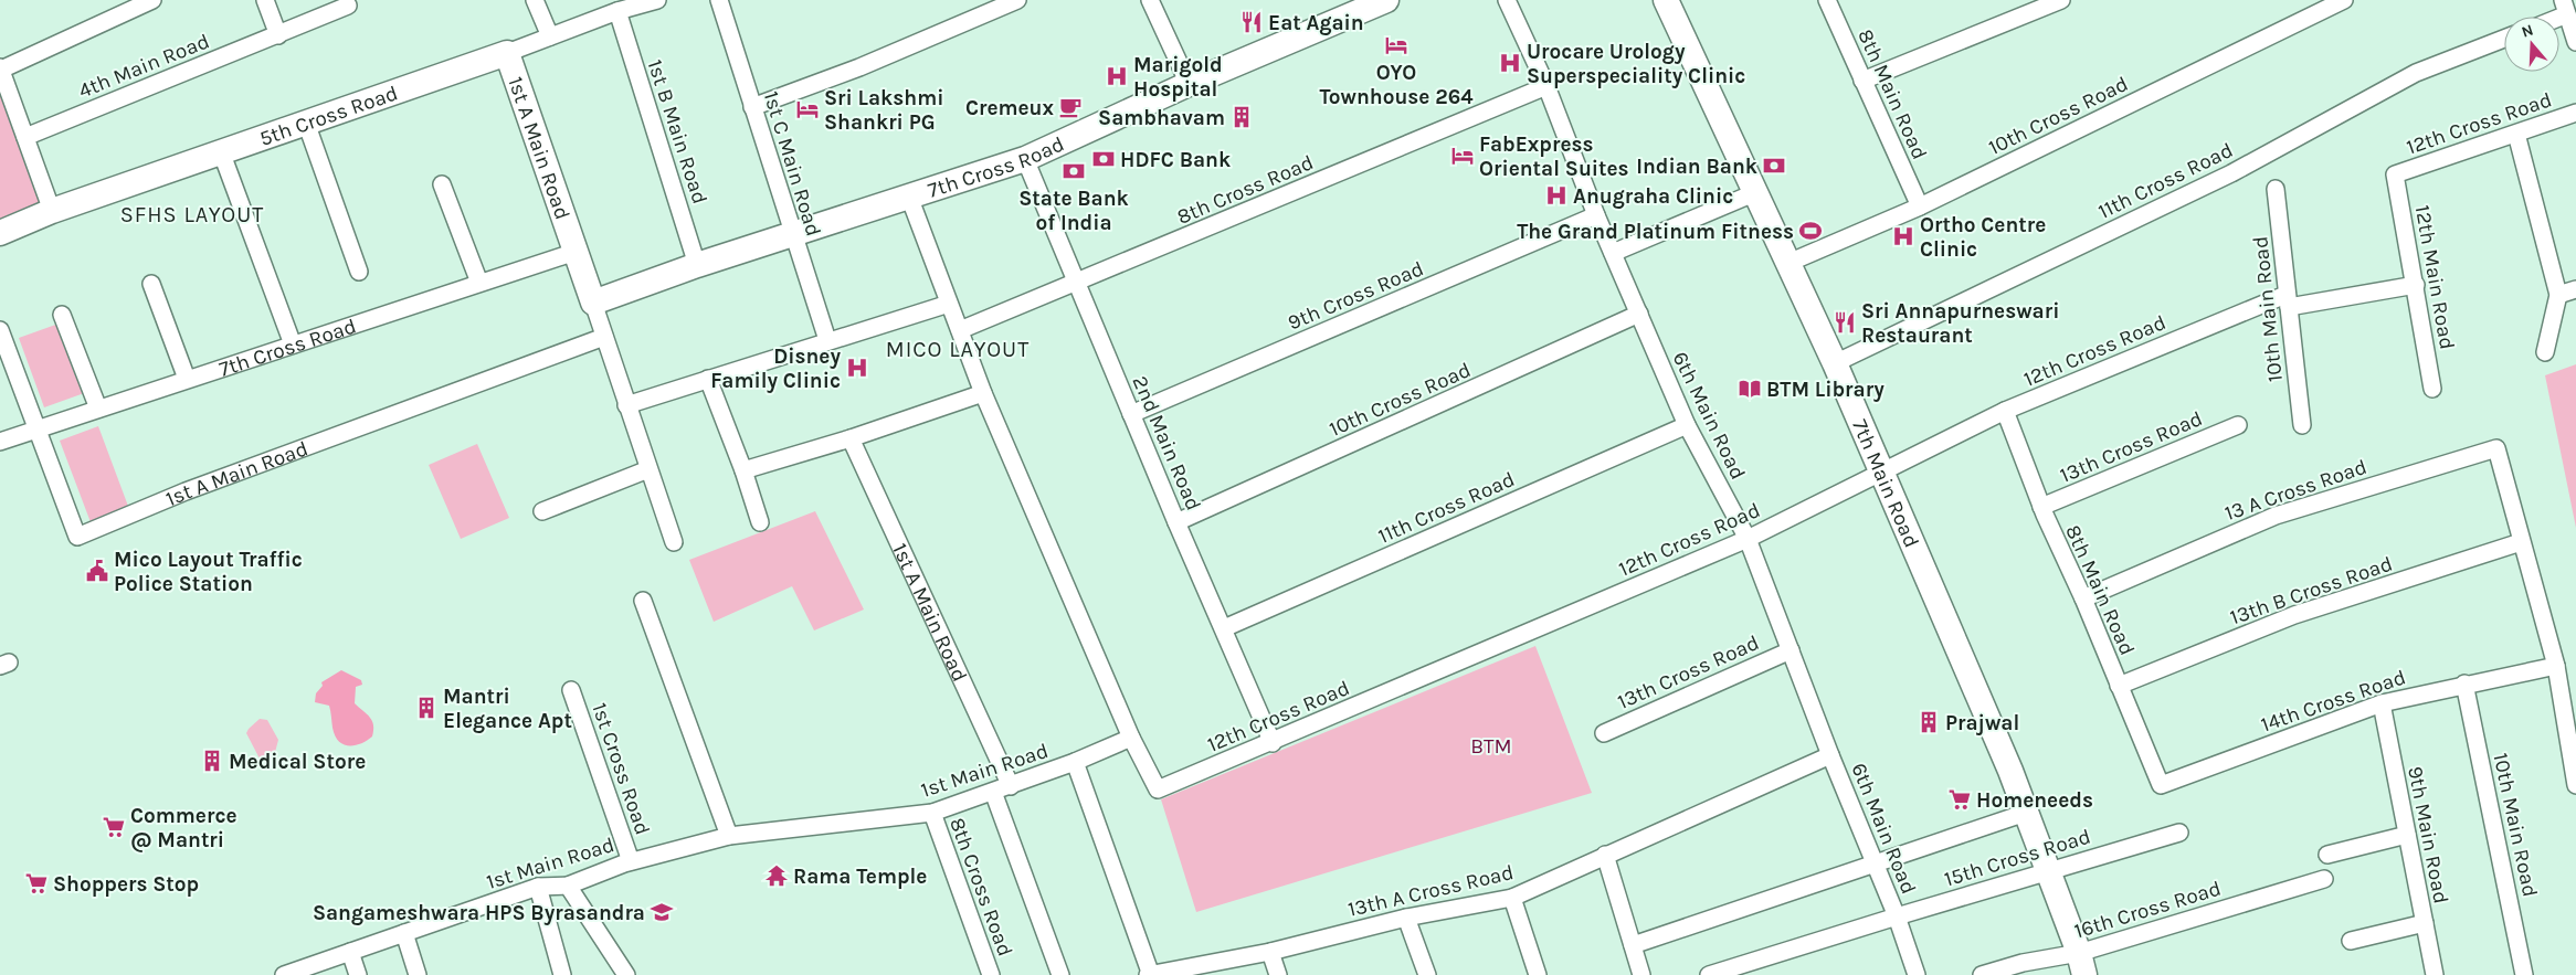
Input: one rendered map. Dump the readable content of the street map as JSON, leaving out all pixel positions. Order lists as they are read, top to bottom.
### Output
{
  "streets": {
    "street": [
      "4th Main Road",
      "8th Main Road",
      "5th Cross Road",
      "10th Cross Road",
      "12th Cross Road",
      "1st B Main Road",
      "1st A Main Road",
      "1st C Main Road",
      "7th Cross Road",
      "11th Cross Road",
      "8th Cross Road",
      "12th Main Road",
      "9th Cross Road",
      "10th Main Road",
      "6th Main Road",
      "2nd Main Road",
      "13th Cross Road",
      "7th Main Road",
      "13 A Cross Road",
      "13th B Cross Road",
      "14th Cross Road",
      "1st Cross Road",
      "1st Main Road",
      "9th Main Road",
      "15th Cross Road",
      "13th A Cross Road",
      "16th Cross Road"
    ]
  },
  "crossings": [
    ["8th Main Road", "10th Cross Road"],
    ["8th Main Road", "12th Cross Road"],
    ["8th Main Road", "13th Cross Road"],
    ["8th Main Road", "13 A Cross Road"],
    ["8th Main Road", "13th B Cross Road"],
    ["8th Main Road", "14th Cross Road"],
    ["5th Cross Road", "1st B Main Road"],
    ["5th Cross Road", "1st A Main Road"],
    ["10th Cross Road", "6th Main Road"],
    ["10th Cross Road", "2nd Main Road"],
    ["10th Cross Road", "7th Main Road"],
    ["12th Cross Road", "12th Main Road"],
    ["12th Cross Road", "10th Main Road"],
    ["12th Cross Road", "6th Main Road"],
    ["12th Cross Road", "2nd Main Road"],
    ["12th Cross Road", "7th Main Road"],
    ["12th Cross Road", "1st Main Road"],
    ["1st B Main Road", "7th Cross Road"],
    ["1st A Main Road", "7th Cross Road"],
    ["1st A Main Road", "1st Main Road"],
    ["1st C Main Road", "7th Cross Road"],
    ["7th Cross Road", "2nd Main Road"],
    ["11th Cross Road", "6th Main Road"],
    ["11th Cross Road", "2nd Main Road"],
    ["11th Cross Road", "7th Main Road"],
    ["8th Cross Road", "6th Main Road"],
    ["8th Cross Road", "2nd Main Road"],
    ["8th Cross Road", "1st Main Road"],
    ["9th Cross Road", "6th Main Road"],
    ["9th Cross Road", "2nd Main Road"],
    ["10th Main Road", "14th Cross Road"],
    ["6th Main Road", "13th Cross Road"],
    ["6th Main Road", "15th Cross Road"],
    ["6th Main Road", "13th A Cross Road"],
    ["7th Main Road", "15th Cross Road"],
    ["7th Main Road", "16th Cross Road"],
    ["13 A Cross Road", "13th B Cross Road"],
    ["14th Cross Road", "9th Main Road"],
    ["1st Cross Road", "1st Main Road"]
  ],
  "districts": ["SFHS LAYOUT", "MICO LAYOUT"],
  "parks": ["BTM"],
  "places": {
    "restaurant": ["Eat Again", "Sri Annapurneswari Restaurant"],
    "hotel": ["OYO Townhouse 264", "Sri Lakshmi Shankri PG", "FabExpress Oriental Suites"],
    "hospital": [
      "Urocare Urology Superspeciality Clinic",
      "Marigold Hospital",
      "Anugraha Clinic",
      "Ortho Centre Clinic",
      "Disney Family Clinic"
    ],
    "cafe": ["Cremeux"],
    "building": [
      "Sambhavam",
      "Mantri Elegance Apt",
      "Prajwal",
      "Medical Store"
    ],
    "bank": ["HDFC Bank", "Indian Bank", "State Bank of India"],
    "sports": ["The Grand Platinum Fitness"],
    "library": ["BTM Library"],
    "public building": ["Mico Layout Traffic Police Station"],
    "supermarket": ["Homeneeds", "Commerce @ Mantri", "Shoppers Stop"],
    "temple": ["Rama Temple"],
    "school or university": ["Sangameshwara HPS Byrasandra"]
  },
  "north": "top"
}
